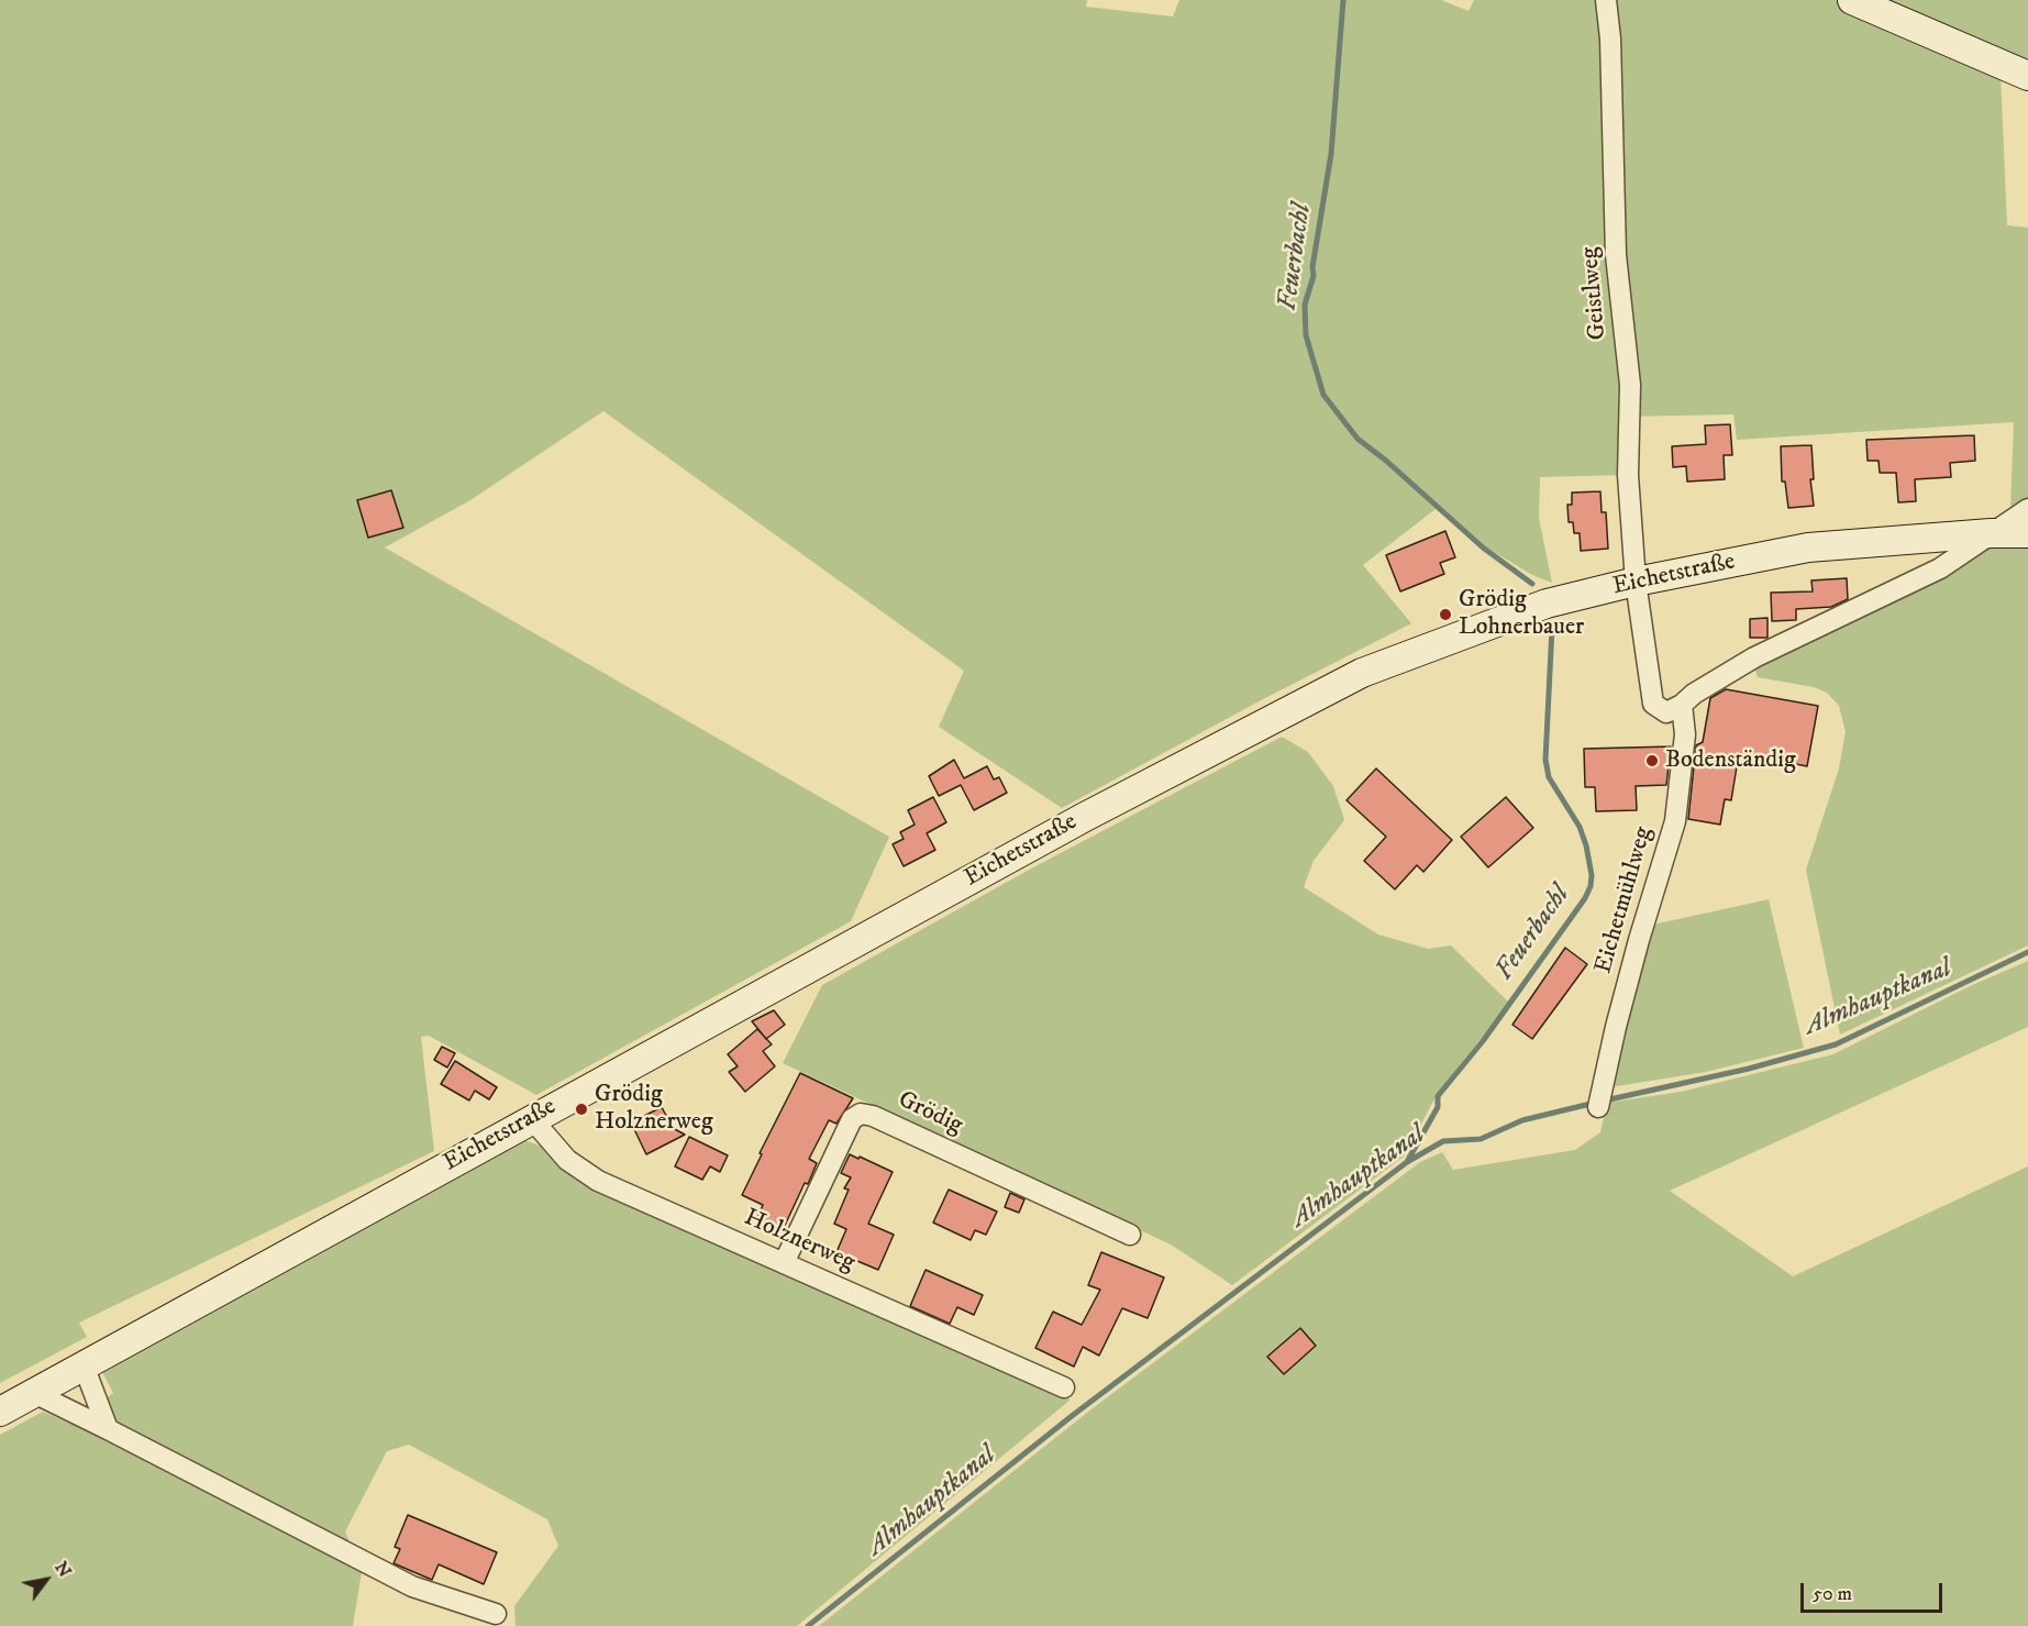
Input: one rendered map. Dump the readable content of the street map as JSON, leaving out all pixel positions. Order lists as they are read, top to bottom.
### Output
{
  "streets": {
    "main road": ["Eichetstraße"],
    "street": [
      "Geistlweg",
      "Eichetmühlweg",
      "Grödig",
      "Holznerweg"
    ]
  },
  "crossings": [
    ["Geistlweg", "Eichetstraße"],
    ["Eichetstraße", "Holznerweg"],
    ["Grödig", "Holznerweg"]
  ],
  "water": ["Feuerbachl", "Almhauptkanal"],
  "places": ["Grödig Lohnerbauer", "Bodenständig", "Grödig Holznerweg"],
  "scale_bar": "50 m",
  "north": "top right"
}
